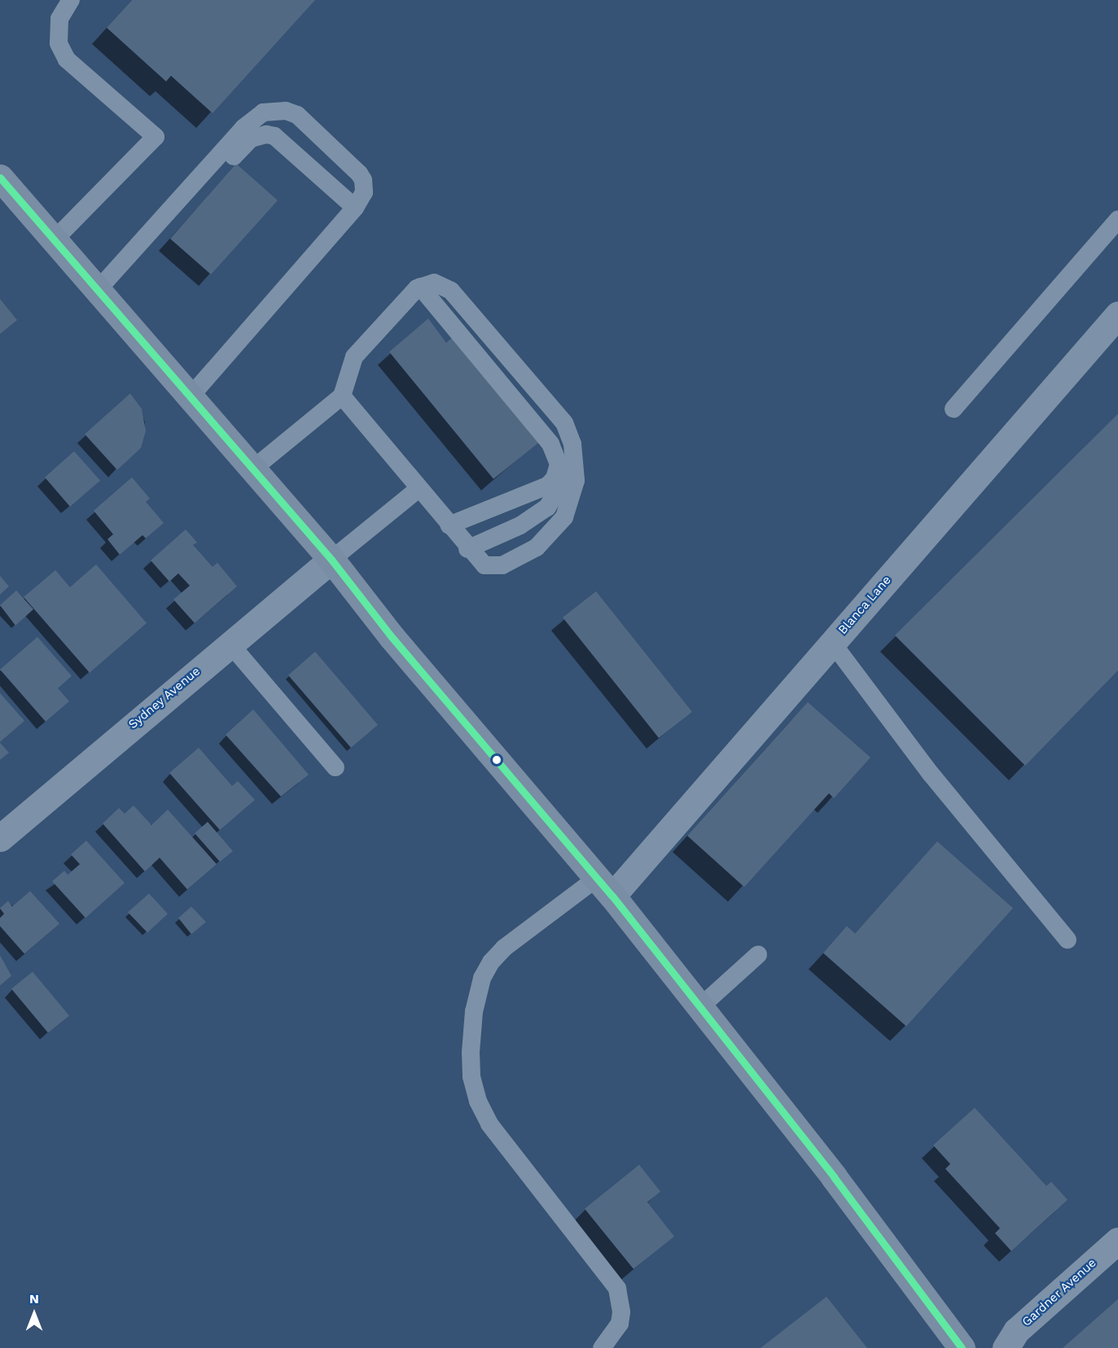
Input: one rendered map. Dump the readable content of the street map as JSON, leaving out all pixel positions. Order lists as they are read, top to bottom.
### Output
{
  "streets": {
    "street": ["Blanca Lane", "Sydney Avenue", "Gardner Avenue"]
  },
  "north": "top"
}
